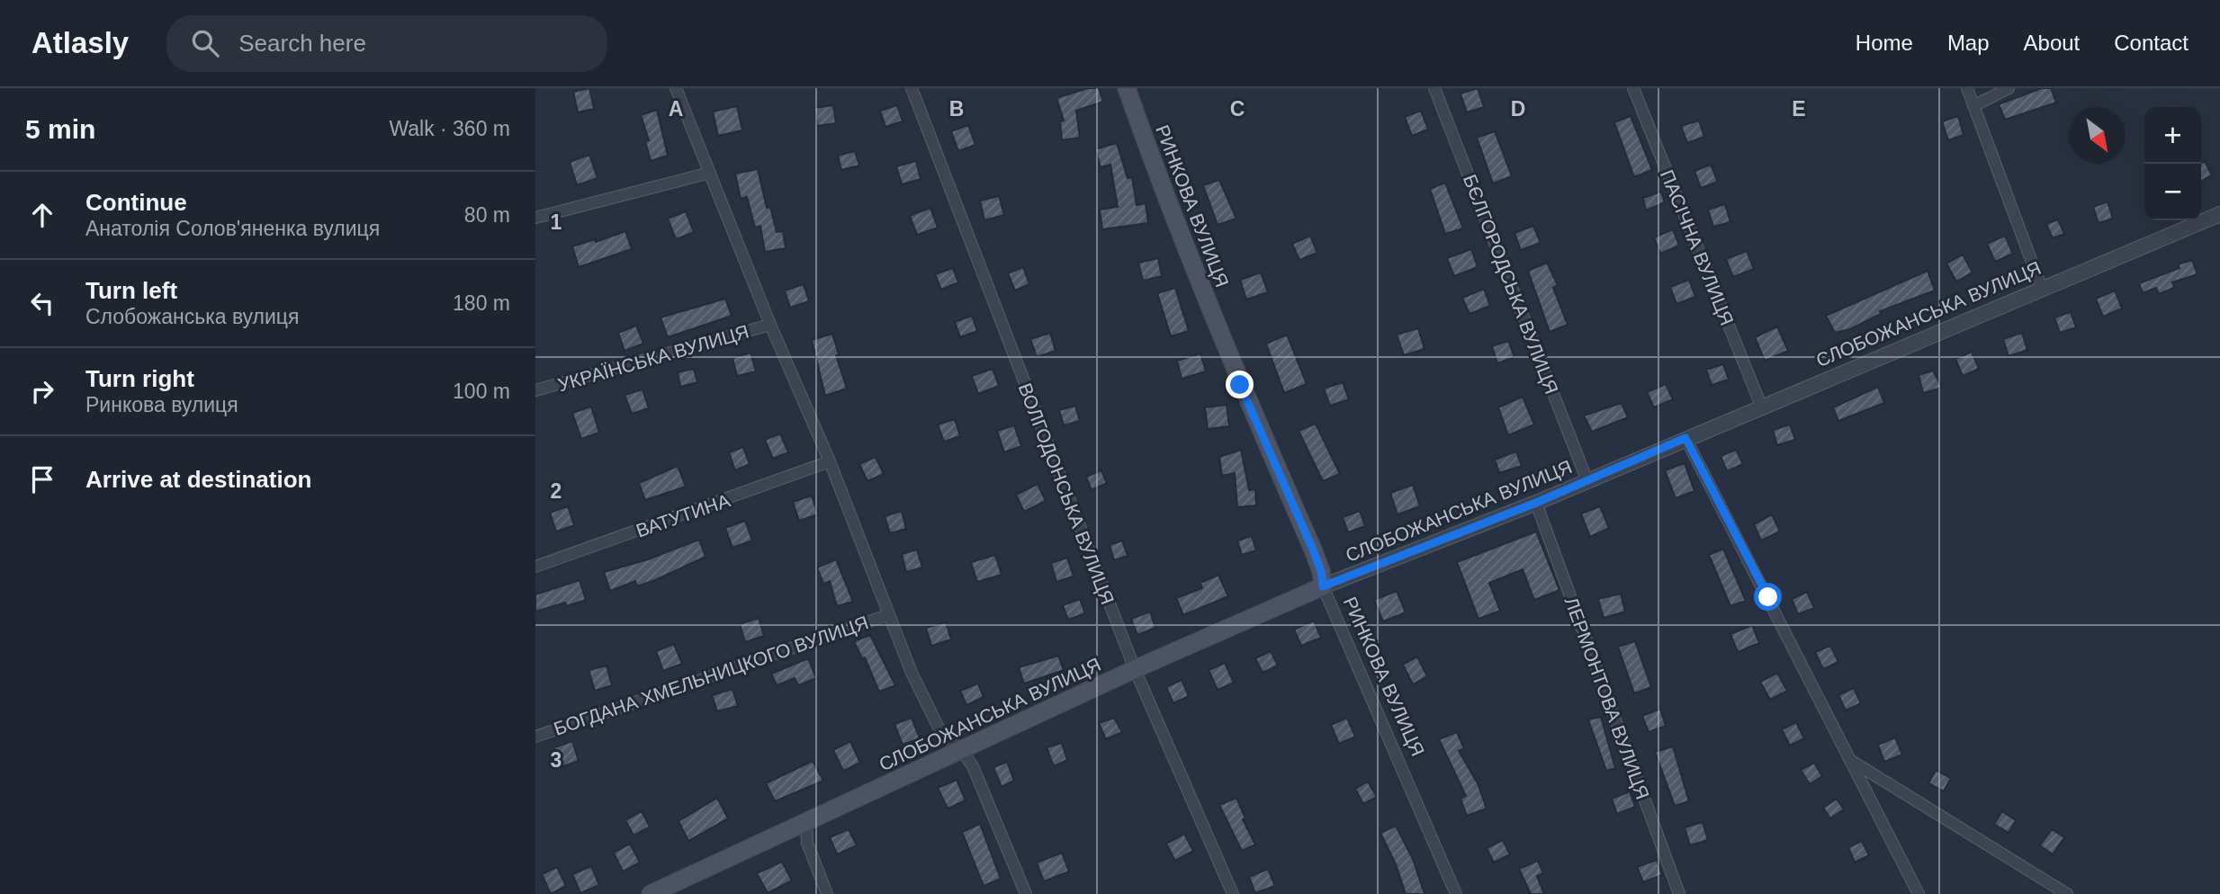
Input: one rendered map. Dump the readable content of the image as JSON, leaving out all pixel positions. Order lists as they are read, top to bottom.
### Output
{
  "streets": {
    "main road": ["РИНКОВА ВУЛИЦЯ", "СЛОБОЖАНСЬКА ВУЛИЦЯ"],
    "street": [
      "ПАСІЧНА ВУЛИЦЯ",
      "БЄЛГОРОДСЬКА ВУЛИЦЯ",
      "УКРАЇНСЬКА ВУЛИЦЯ",
      "ВОЛГОДОНСЬКА ВУЛИЦЯ",
      "ВАТУТИНА",
      "БОГДАНА ХМЕЛЬНИЦКОГО ВУЛИЦЯ",
      "ЛЕРМОНТОВА ВУЛИЦЯ"
    ]
  },
  "crossings": [
    ["РИНКОВА ВУЛИЦЯ", "СЛОБОЖАНСЬКА ВУЛИЦЯ"],
    ["ПАСІЧНА ВУЛИЦЯ", "СЛОБОЖАНСЬКА ВУЛИЦЯ"],
    ["БЄЛГОРОДСЬКА ВУЛИЦЯ", "СЛОБОЖАНСЬКА ВУЛИЦЯ"],
    ["СЛОБОЖАНСЬКА ВУЛИЦЯ", "ВОЛГОДОНСЬКА ВУЛИЦЯ"],
    ["СЛОБОЖАНСЬКА ВУЛИЦЯ", "ЛЕРМОНТОВА ВУЛИЦЯ"]
  ],
  "north": "bottom right",
  "page": {
    "header": "Atlasly",
    "search": "Search here",
    "nav": [
      "Home",
      "Map",
      "About",
      "Contact"
    ],
    "heading": ["5 min", "Walk · 360 m"],
    "map_buttons": ["+", "−"],
    "list": [
      ["Continue", "Анатолія Солов'яненка вулиця", "80 m"],
      ["Turn left", "Слобожанська вулиця", "180 m"],
      ["Turn right", "Ринкова вулиця", "100 m"],
      "Arrive at destination"
    ]
  },
  "grid": {
    "columns": [
      "A",
      "B",
      "C",
      "D",
      "E"
    ],
    "rows": ["1", "2", "3"]
  }
}
